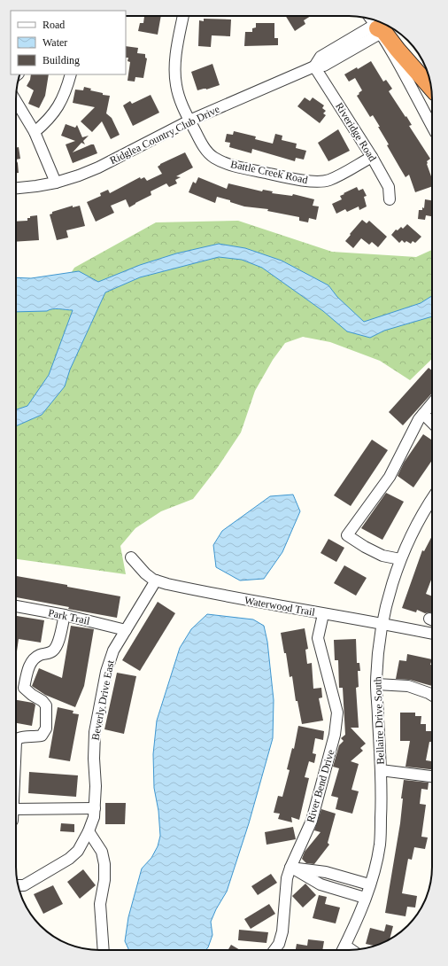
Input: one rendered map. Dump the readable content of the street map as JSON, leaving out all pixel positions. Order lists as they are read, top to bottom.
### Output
{
  "streets": {
    "street": [
      "Riveridge Road",
      "Ridglea Country Club Drive",
      "Battle Creek Road",
      "Waterwood Trail",
      "Park Trail",
      "Beverly Drive East",
      "Bellaire Drive South",
      "River Bend Drive"
    ]
  },
  "crossings": [
    ["Riveridge Road", "Ridglea Country Club Drive"],
    ["Riveridge Road", "Battle Creek Road"],
    ["Ridglea Country Club Drive", "Battle Creek Road"],
    ["Waterwood Trail", "Beverly Drive East"],
    ["Waterwood Trail", "Bellaire Drive South"],
    ["Waterwood Trail", "River Bend Drive"],
    ["Park Trail", "Beverly Drive East"]
  ],
  "legend": ["Road", "Water", "Building"]
}
